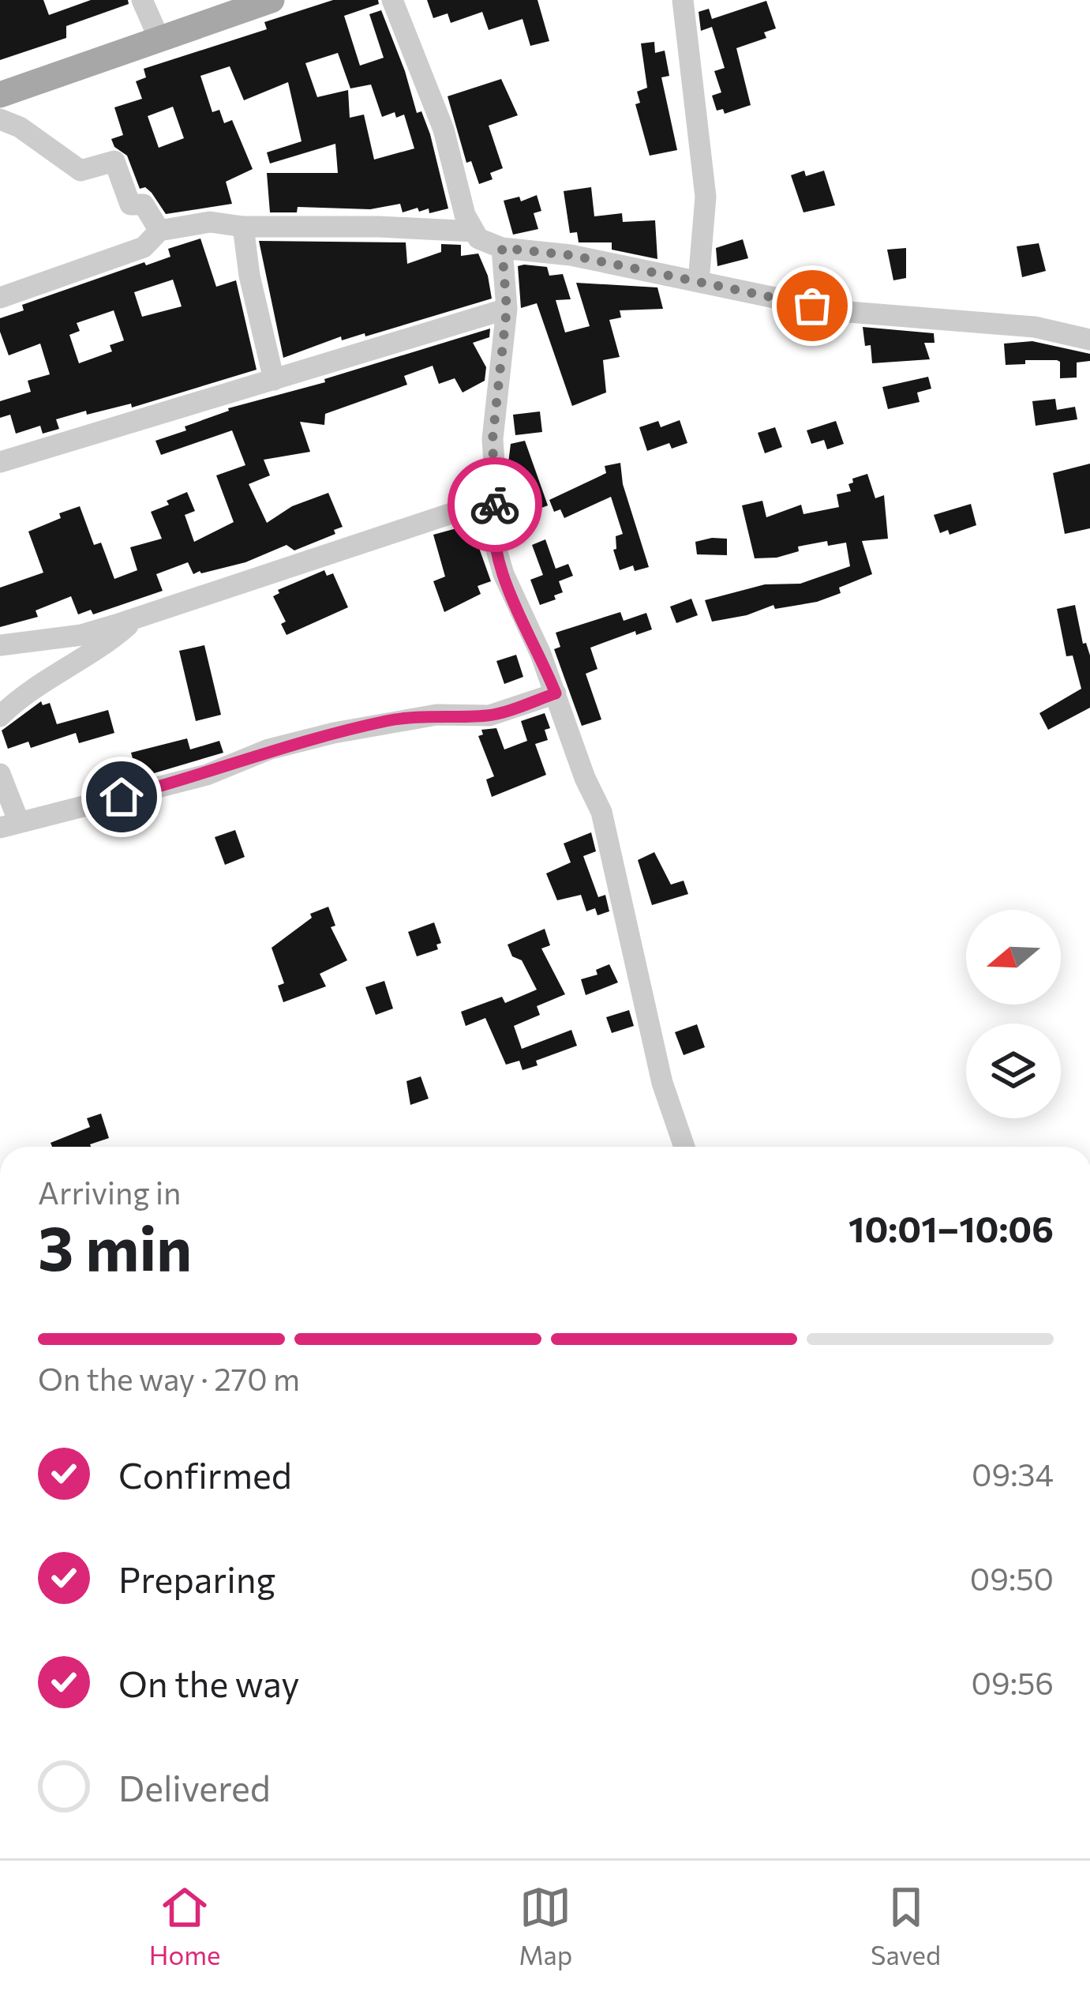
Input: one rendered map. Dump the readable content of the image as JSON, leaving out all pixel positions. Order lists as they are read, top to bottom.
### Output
{
  "north": "left",
  "page": {
    "heading": ["3 min", "Arriving in", "10:01–10:06"],
    "bar": "On the way · 270 m",
    "list": [
      ["Confirmed", "09:34"],
      ["Preparing", "09:50"],
      ["On the way", "09:56"],
      "Delivered"
    ],
    "tabs": ["Home", "Map", "Saved"]
  }
}
